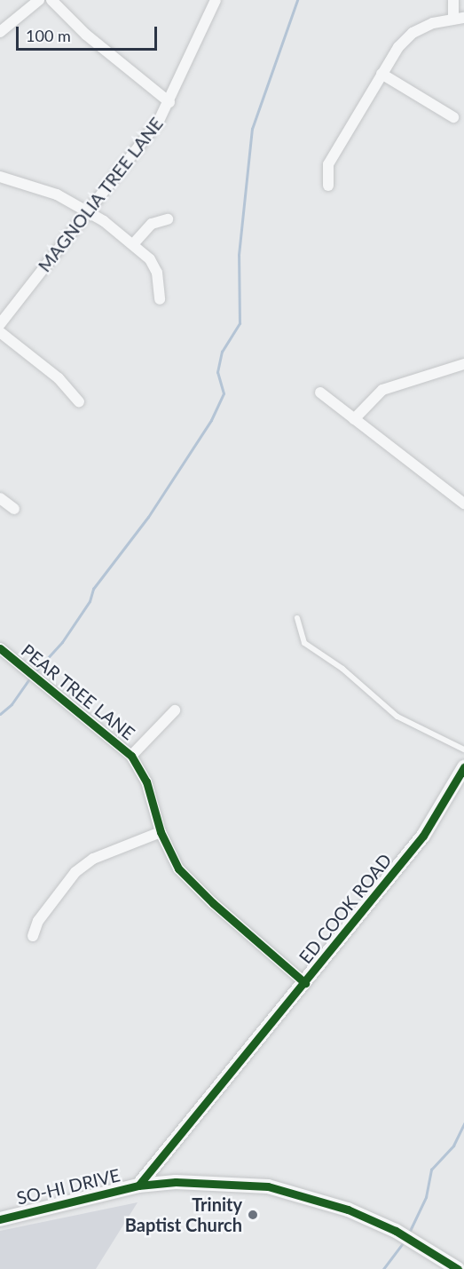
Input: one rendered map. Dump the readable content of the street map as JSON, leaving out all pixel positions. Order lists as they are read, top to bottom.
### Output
{
  "streets": {
    "street": [
      "MAGNOLIA TREE LANE",
      "PEAR TREE LANE",
      "ED COOK ROAD",
      "SO-HI DRIVE"
    ]
  },
  "crossings": [
    ["PEAR TREE LANE", "ED COOK ROAD"],
    ["ED COOK ROAD", "SO-HI DRIVE"]
  ],
  "places": ["Trinity Baptist Church"],
  "scale_bar": "100 m"
}
